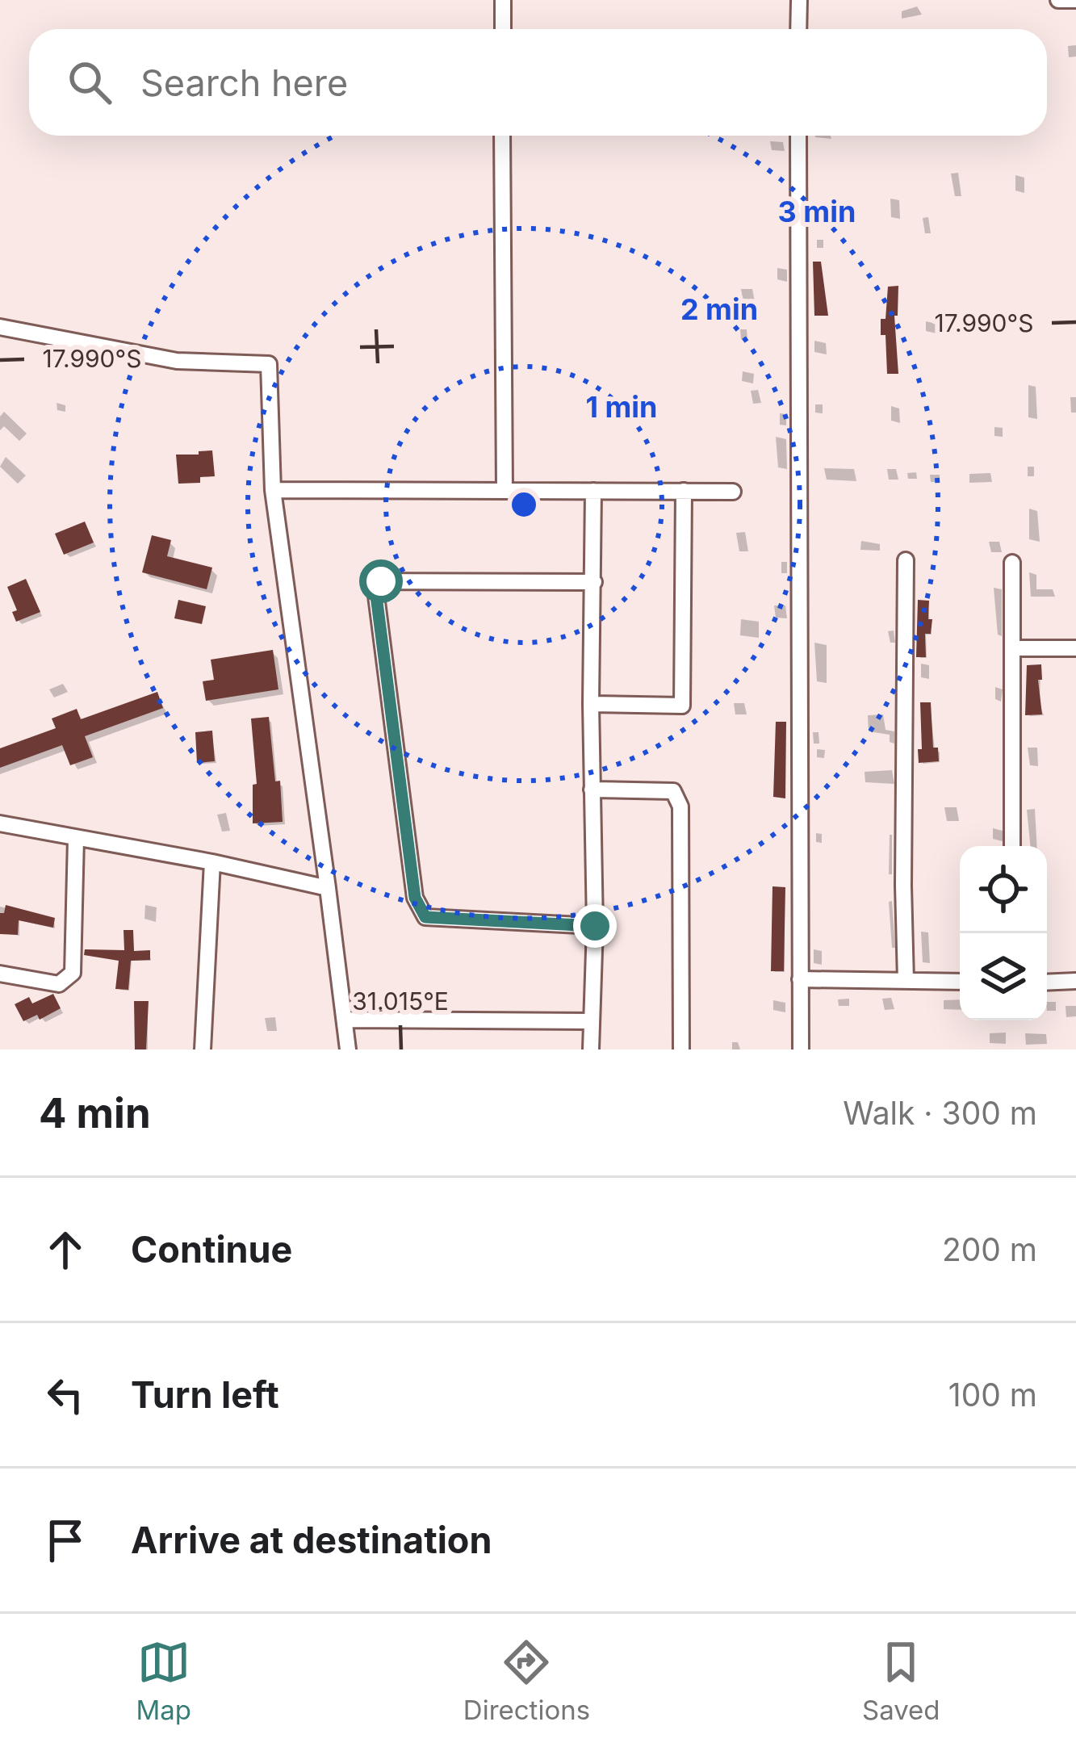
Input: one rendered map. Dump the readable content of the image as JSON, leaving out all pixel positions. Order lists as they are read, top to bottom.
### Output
{
  "page": {
    "search": "Search here",
    "heading": ["4 min", "Walk · 300 m"],
    "list": [
      ["Continue", "200 m"],
      ["Turn left", "100 m"],
      "Arrive at destination"
    ],
    "nav": ["Map", "Directions", "Saved"]
  },
  "coordinates": ["17.990°S", "31.015°E"],
  "rings": ["3 min", "2 min", "1 min"]
}
